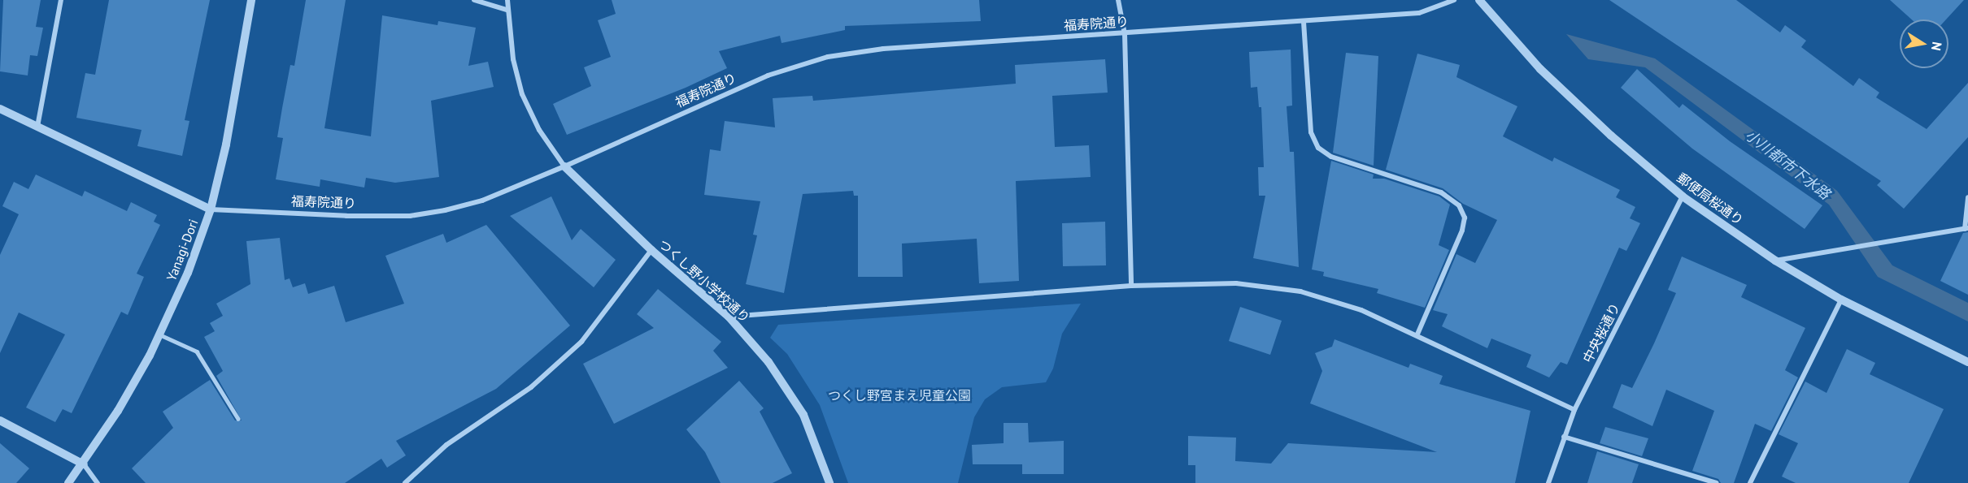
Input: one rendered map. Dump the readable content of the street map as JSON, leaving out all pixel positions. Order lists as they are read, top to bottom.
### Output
{
  "streets": {
    "street": [
      "福寿院通り",
      "郵便局桜通り",
      "Yanagi-Dori",
      "つくし野小学校通り",
      "中央桜通り"
    ]
  },
  "crossings": [
    ["福寿院通り", "Yanagi-Dori"],
    ["福寿院通り", "つくし野小学校通り"],
    ["郵便局桜通り", "中央桜通り"]
  ],
  "water": ["小川都市下水路"],
  "parks": ["つくし野宮まえ児童公園"],
  "north": "right"
}
